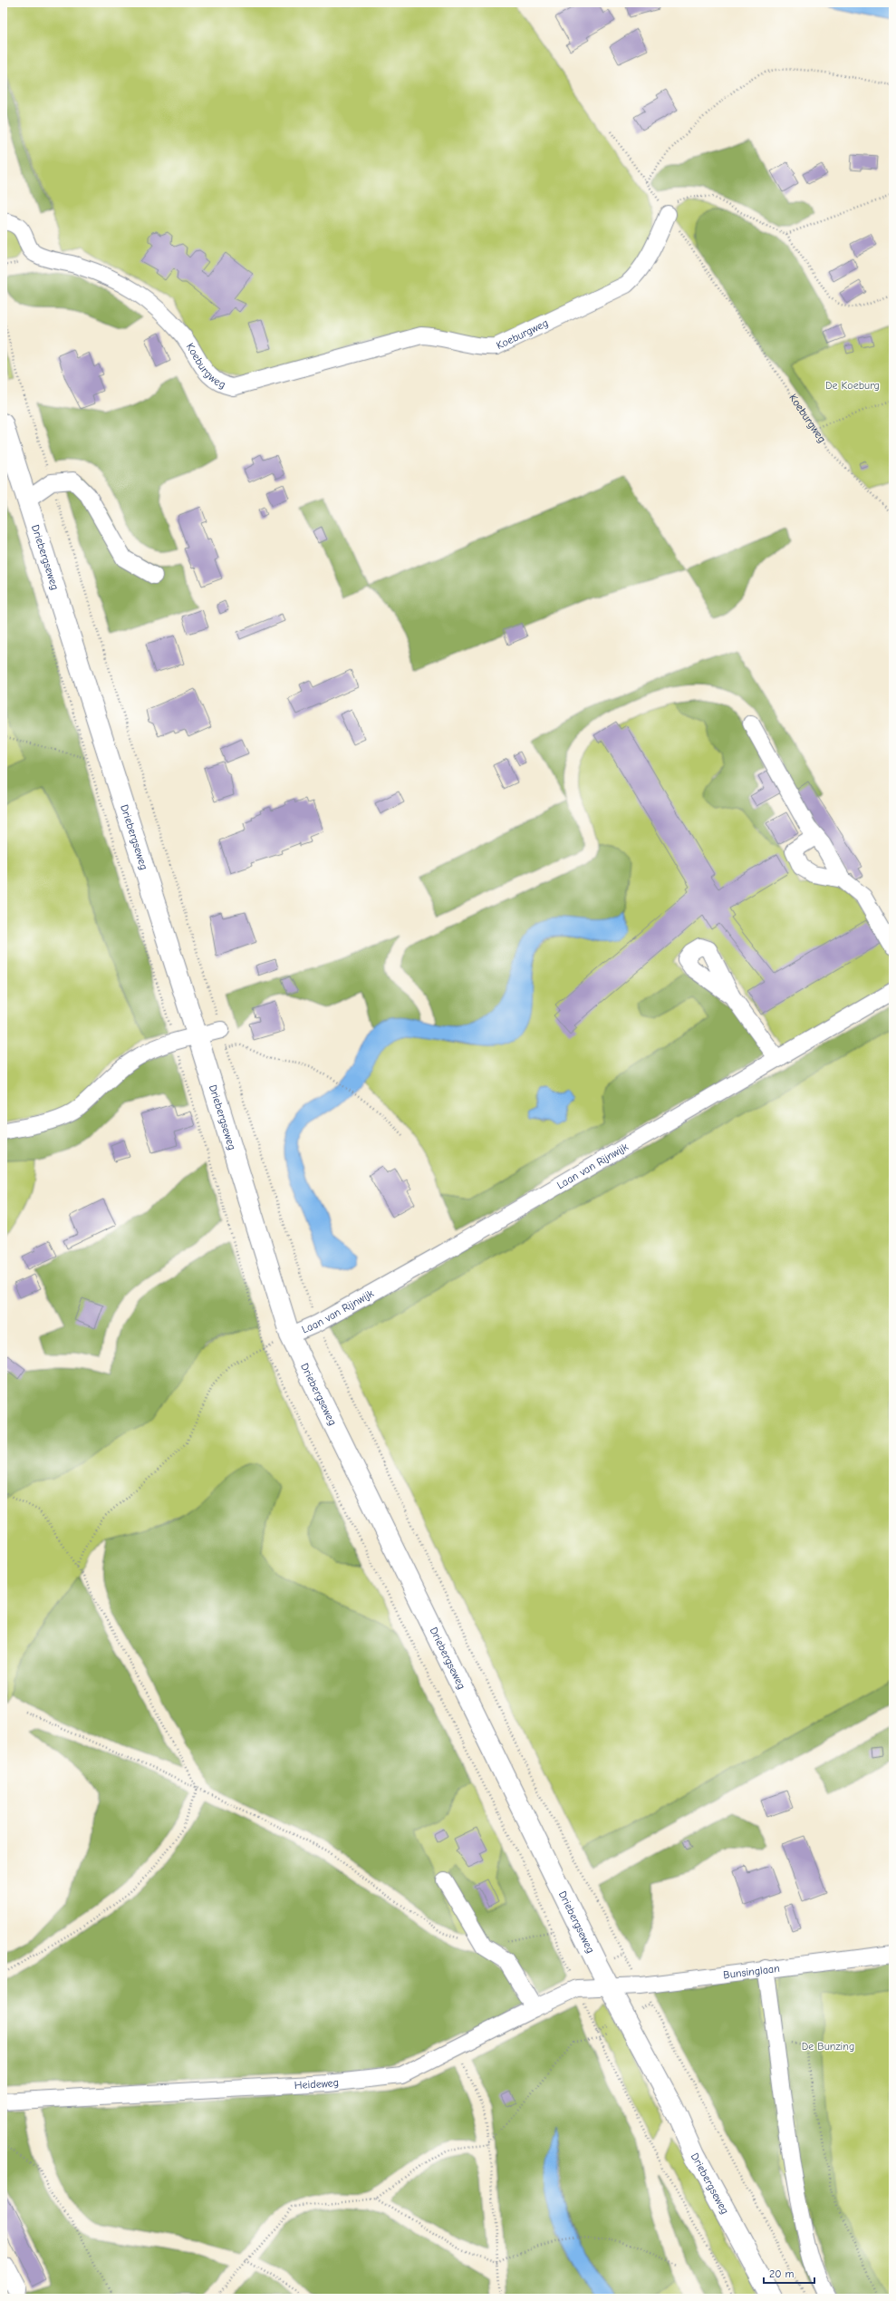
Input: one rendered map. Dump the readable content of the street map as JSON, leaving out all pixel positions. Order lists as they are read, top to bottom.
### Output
{
  "streets": {
    "main road": ["Driebergseweg"],
    "street": [
      "Koeburgweg",
      "Laan van Rijnwijk",
      "Bunsinglaan",
      "Heideweg"
    ]
  },
  "crossings": [
    ["Driebergseweg", "Laan van Rijnwijk"],
    ["Driebergseweg", "Bunsinglaan"],
    ["Driebergseweg", "Heideweg"],
    ["Bunsinglaan", "Heideweg"]
  ],
  "parks": ["De Koeburg", "De Bunzing"],
  "scale_bar": "20 m"
}
